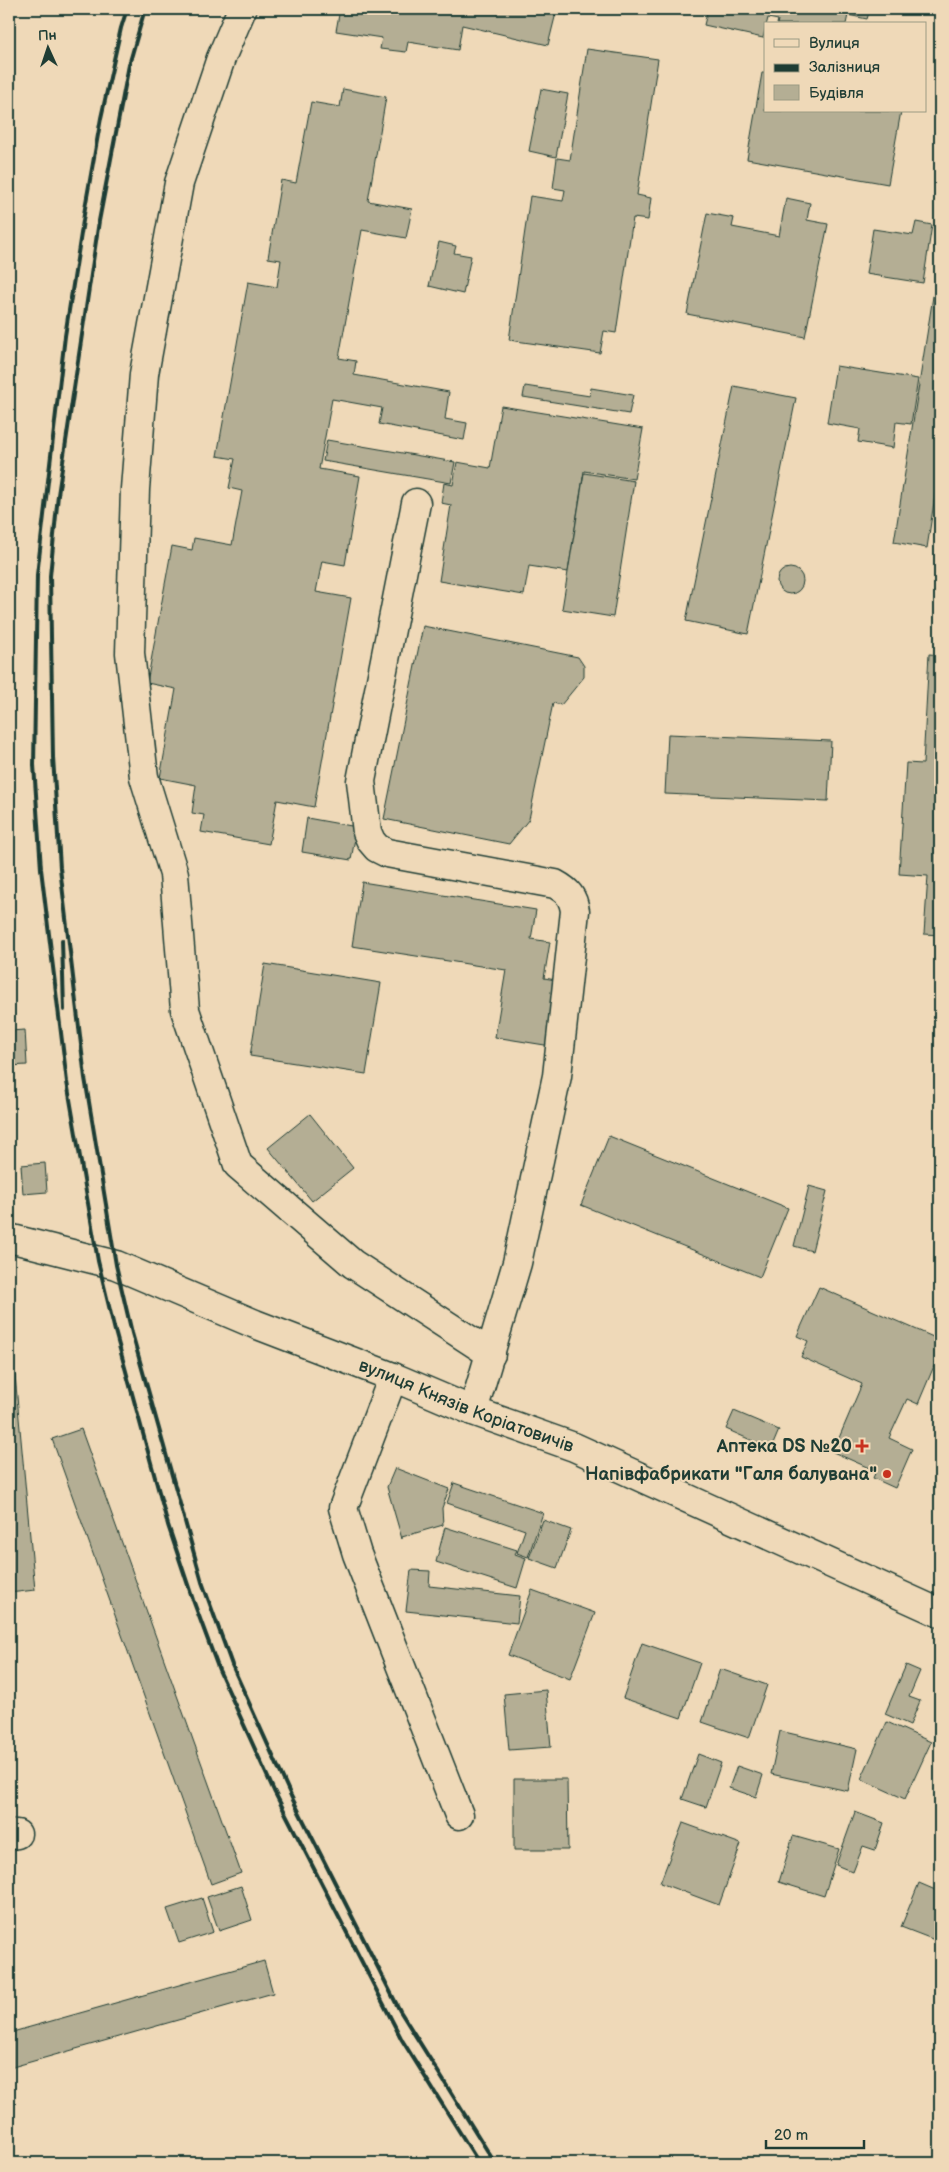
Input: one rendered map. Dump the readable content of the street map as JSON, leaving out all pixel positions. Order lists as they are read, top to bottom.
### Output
{
  "streets": {
    "main road": ["вулиця Князів Коріатовичів"]
  },
  "places": {
    "health": ["Аптека DS №20"],
    "other": ["Напівфабрикати \"Галя балувана\""]
  },
  "legend": ["Вулиця", "Залізниця", "Будівля"],
  "scale_bar": "20 m",
  "north": "top"
}
